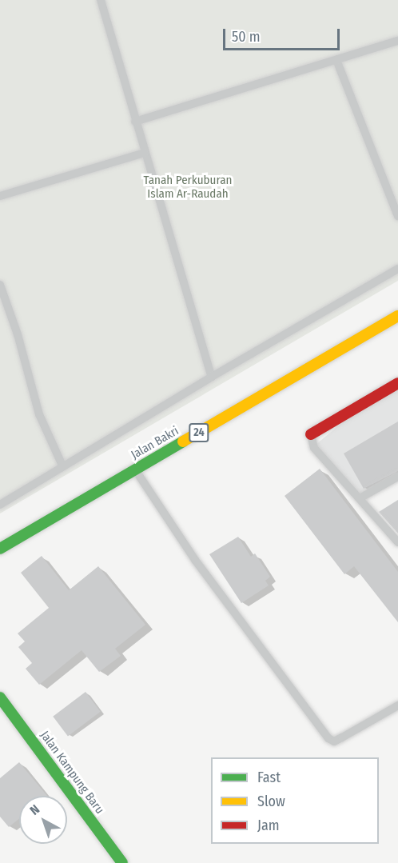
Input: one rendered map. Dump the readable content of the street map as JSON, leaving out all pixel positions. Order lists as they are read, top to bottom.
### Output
{
  "streets": {
    "main road": ["24", "Jalan Bakri", "Jalan Kampung Baru"]
  },
  "parks": ["Tanah Perkuburan Islam Ar-Raudah"],
  "legend": ["Fast", "Slow", "Jam"],
  "scale_bar": "50 m",
  "north": "top left"
}
